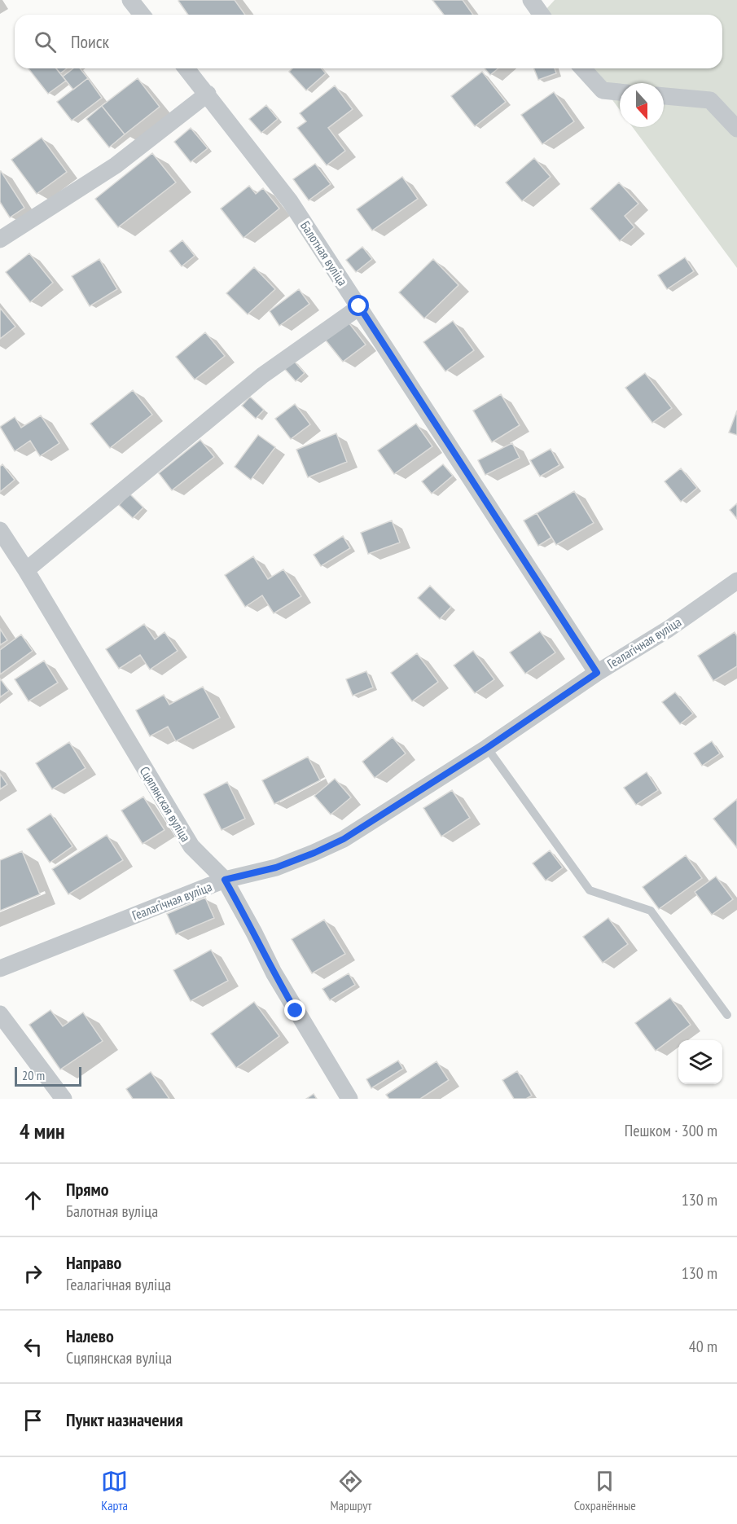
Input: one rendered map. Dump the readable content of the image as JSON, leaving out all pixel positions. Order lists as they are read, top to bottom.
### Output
{
  "streets": {
    "street": ["Балотная вуліца", "Геалагічная вуліца", "Сцяпянская вуліца"]
  },
  "crossings": [
    ["Балотная вуліца", "Геалагічная вуліца"],
    ["Геалагічная вуліца", "Сцяпянская вуліца"]
  ],
  "scale_bar": "20 m",
  "north": "bottom",
  "page": {
    "search": "Поиск",
    "scale": "20 m",
    "heading": ["4 мин", "Пешком · 300 m"],
    "list": [
      ["Прямо", "Балотная вуліца", "130 m"],
      ["Направо", "Геалагічная вуліца", "130 m"],
      ["Налево", "Сцяпянская вуліца", "40 m"],
      "Пункт назначения"
    ],
    "nav": ["Карта", "Маршрут", "Сохранённые"]
  }
}
